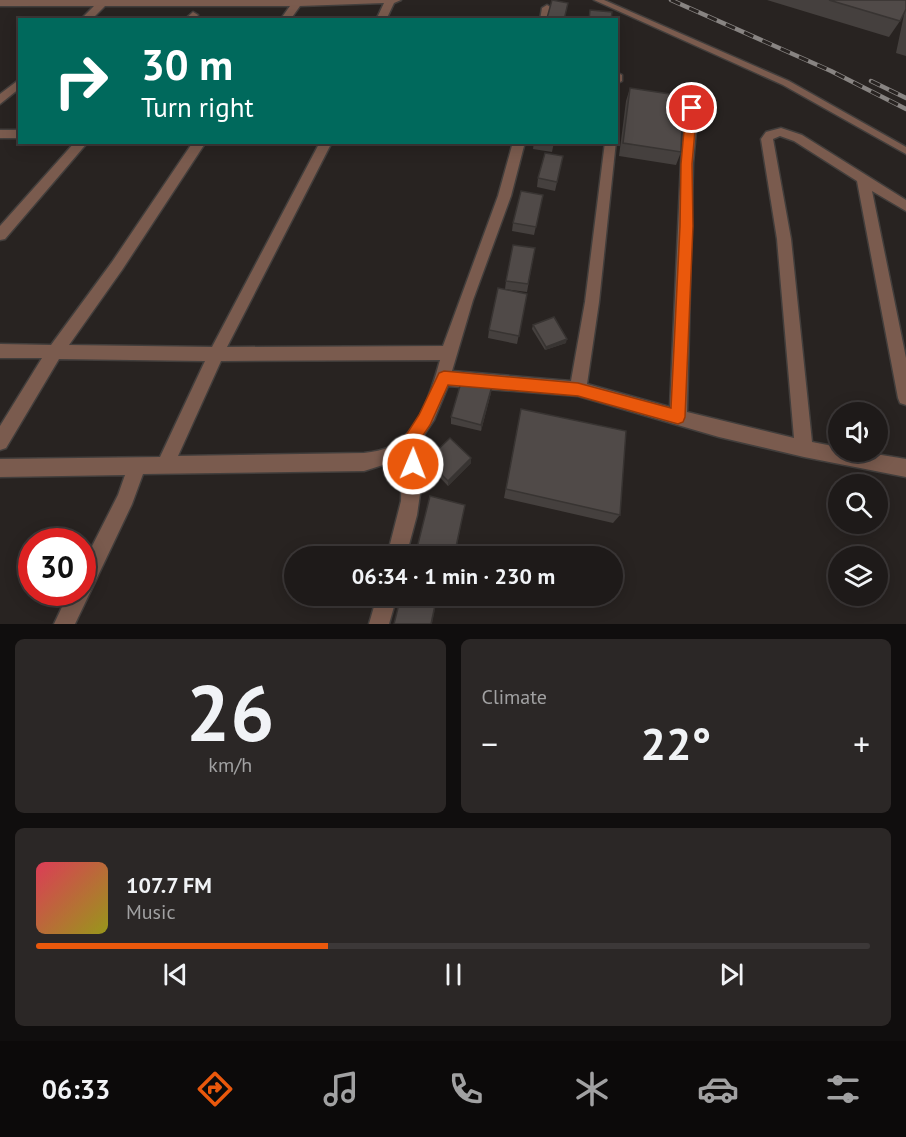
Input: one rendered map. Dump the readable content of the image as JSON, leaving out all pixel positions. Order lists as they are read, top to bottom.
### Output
{
  "page": {
    "turn": ["30 m", "Turn right"],
    "limit": "30",
    "trip": "06:34 · 1 min · 230 m",
    "tile": [
      ["26", "km/h"],
      "Climate"
    ],
    "heat": ["−", "22°", "+"],
    "song": ["107.7 FM", "Music"],
    "tabs": "06:33"
  }
}
